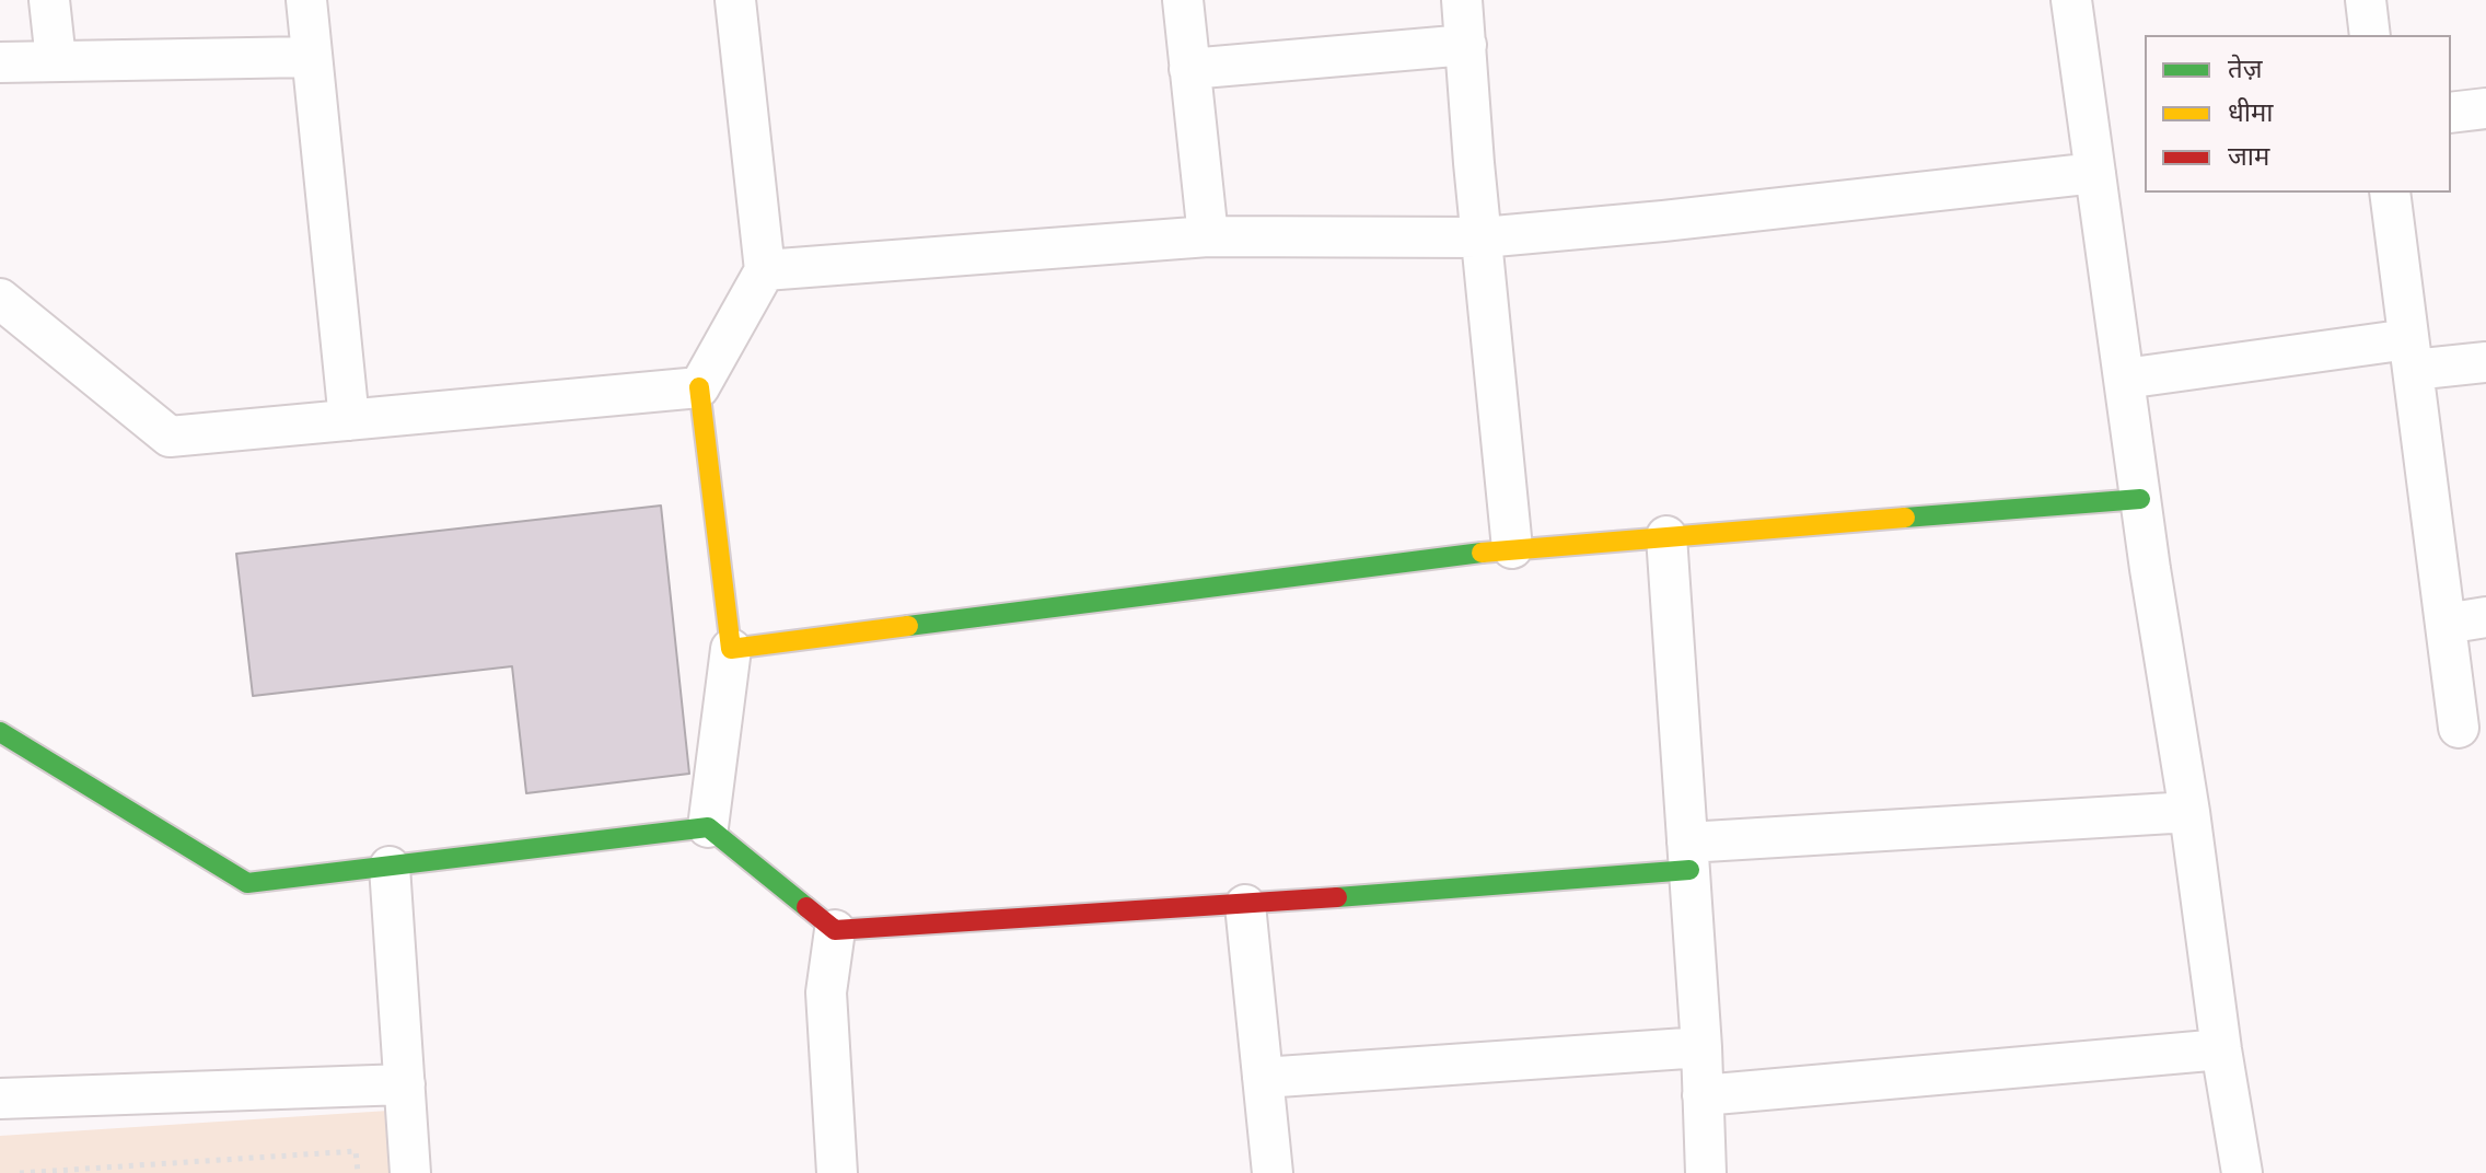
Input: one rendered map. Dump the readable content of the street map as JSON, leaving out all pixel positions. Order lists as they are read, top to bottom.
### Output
{
  "legend": ["तेज़", "धीमा", "जाम"]
}
